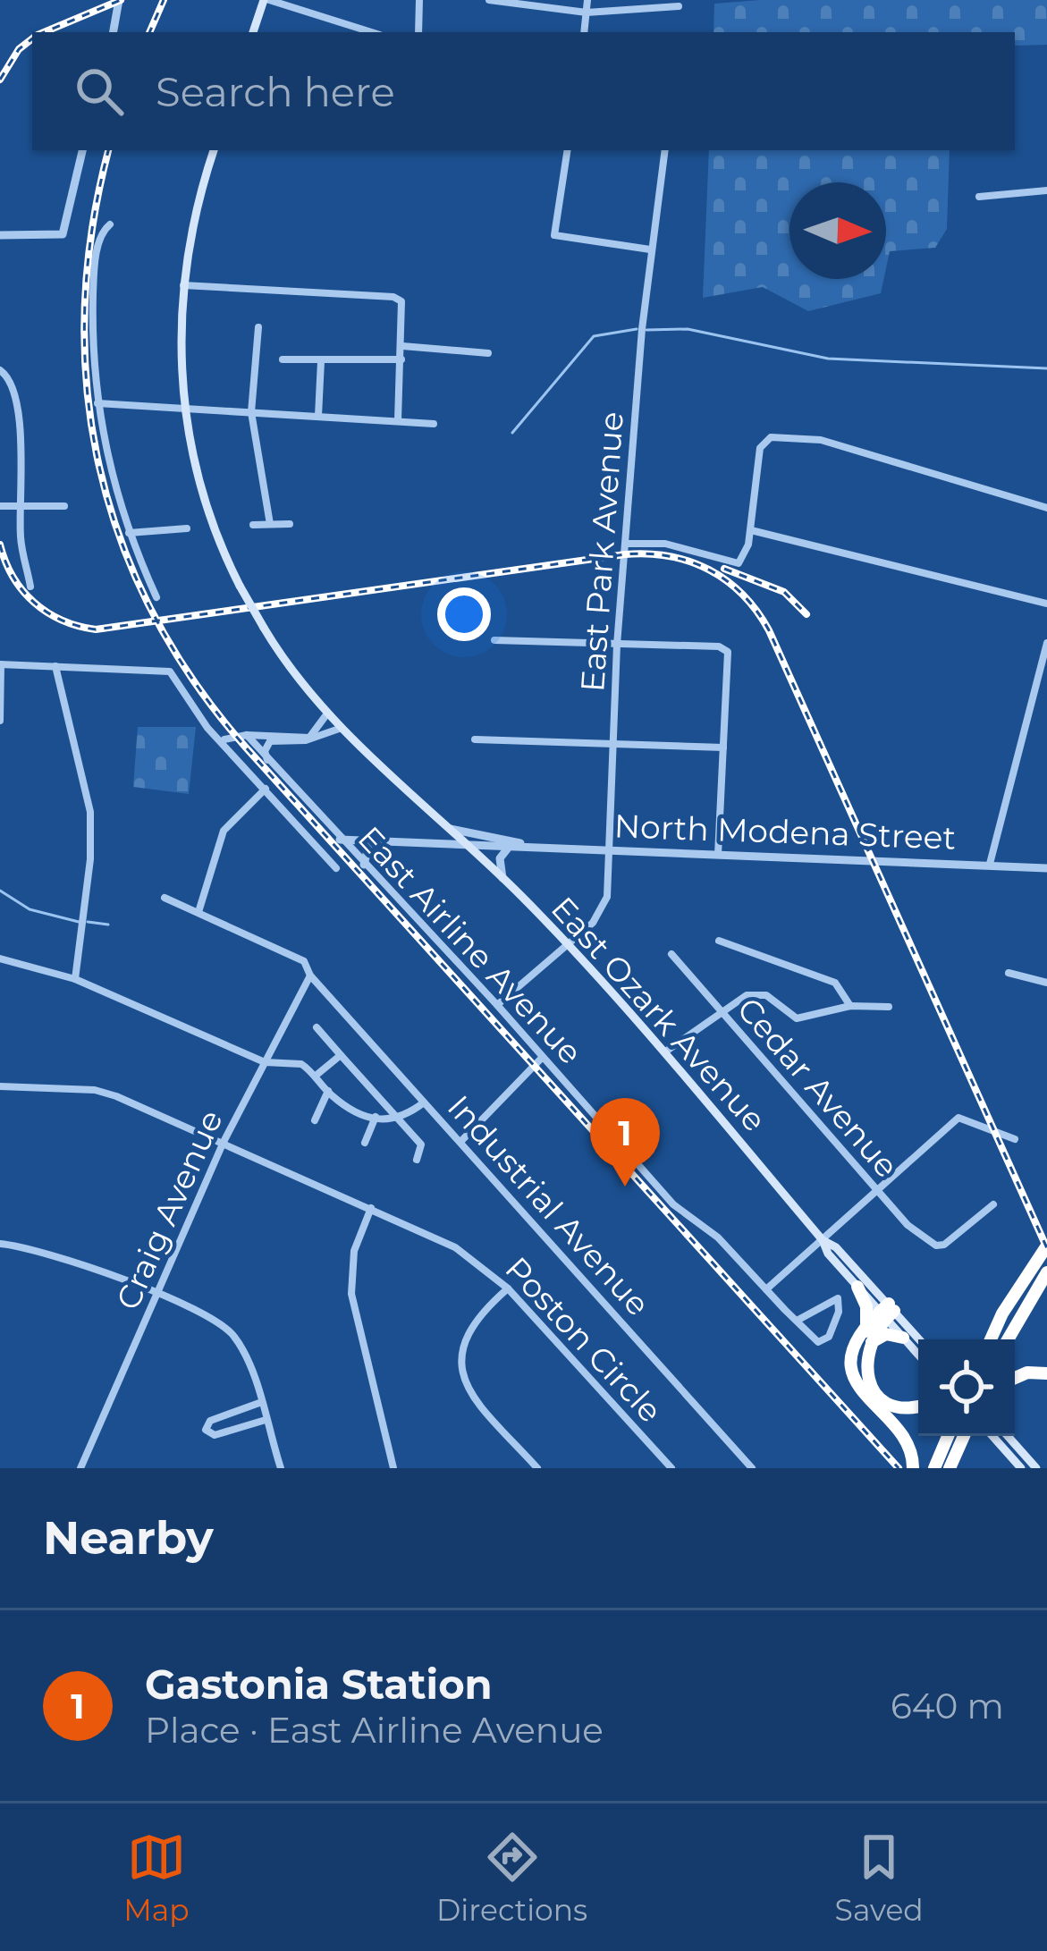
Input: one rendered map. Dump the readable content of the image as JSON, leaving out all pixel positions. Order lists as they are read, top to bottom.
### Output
{
  "streets": {
    "main road": ["East Ozark Avenue"],
    "street": [
      "East Park Avenue",
      "North Modena Street",
      "East Airline Avenue",
      "Cedar Avenue",
      "Industrial Avenue",
      "Craig Avenue",
      "Poston Circle"
    ]
  },
  "crossings": [
    ["East Park Avenue", "North Modena Street"],
    ["East Park Avenue", "East Airline Avenue"],
    ["East Park Avenue", "East Ozark Avenue"],
    ["North Modena Street", "East Airline Avenue"],
    ["North Modena Street", "East Ozark Avenue"],
    ["Industrial Avenue", "Craig Avenue"],
    ["Craig Avenue", "Poston Circle"]
  ],
  "north": "right",
  "page": {
    "search": "Search here",
    "pins": "1",
    "heading": "Nearby",
    "list": [
      {
        "mark": "1",
        "name": "Gastonia Station",
        "note": "Place · East Airline Avenue",
        "value": "640 m"
      }
    ],
    "nav": ["Map", "Directions", "Saved"]
  }
}
